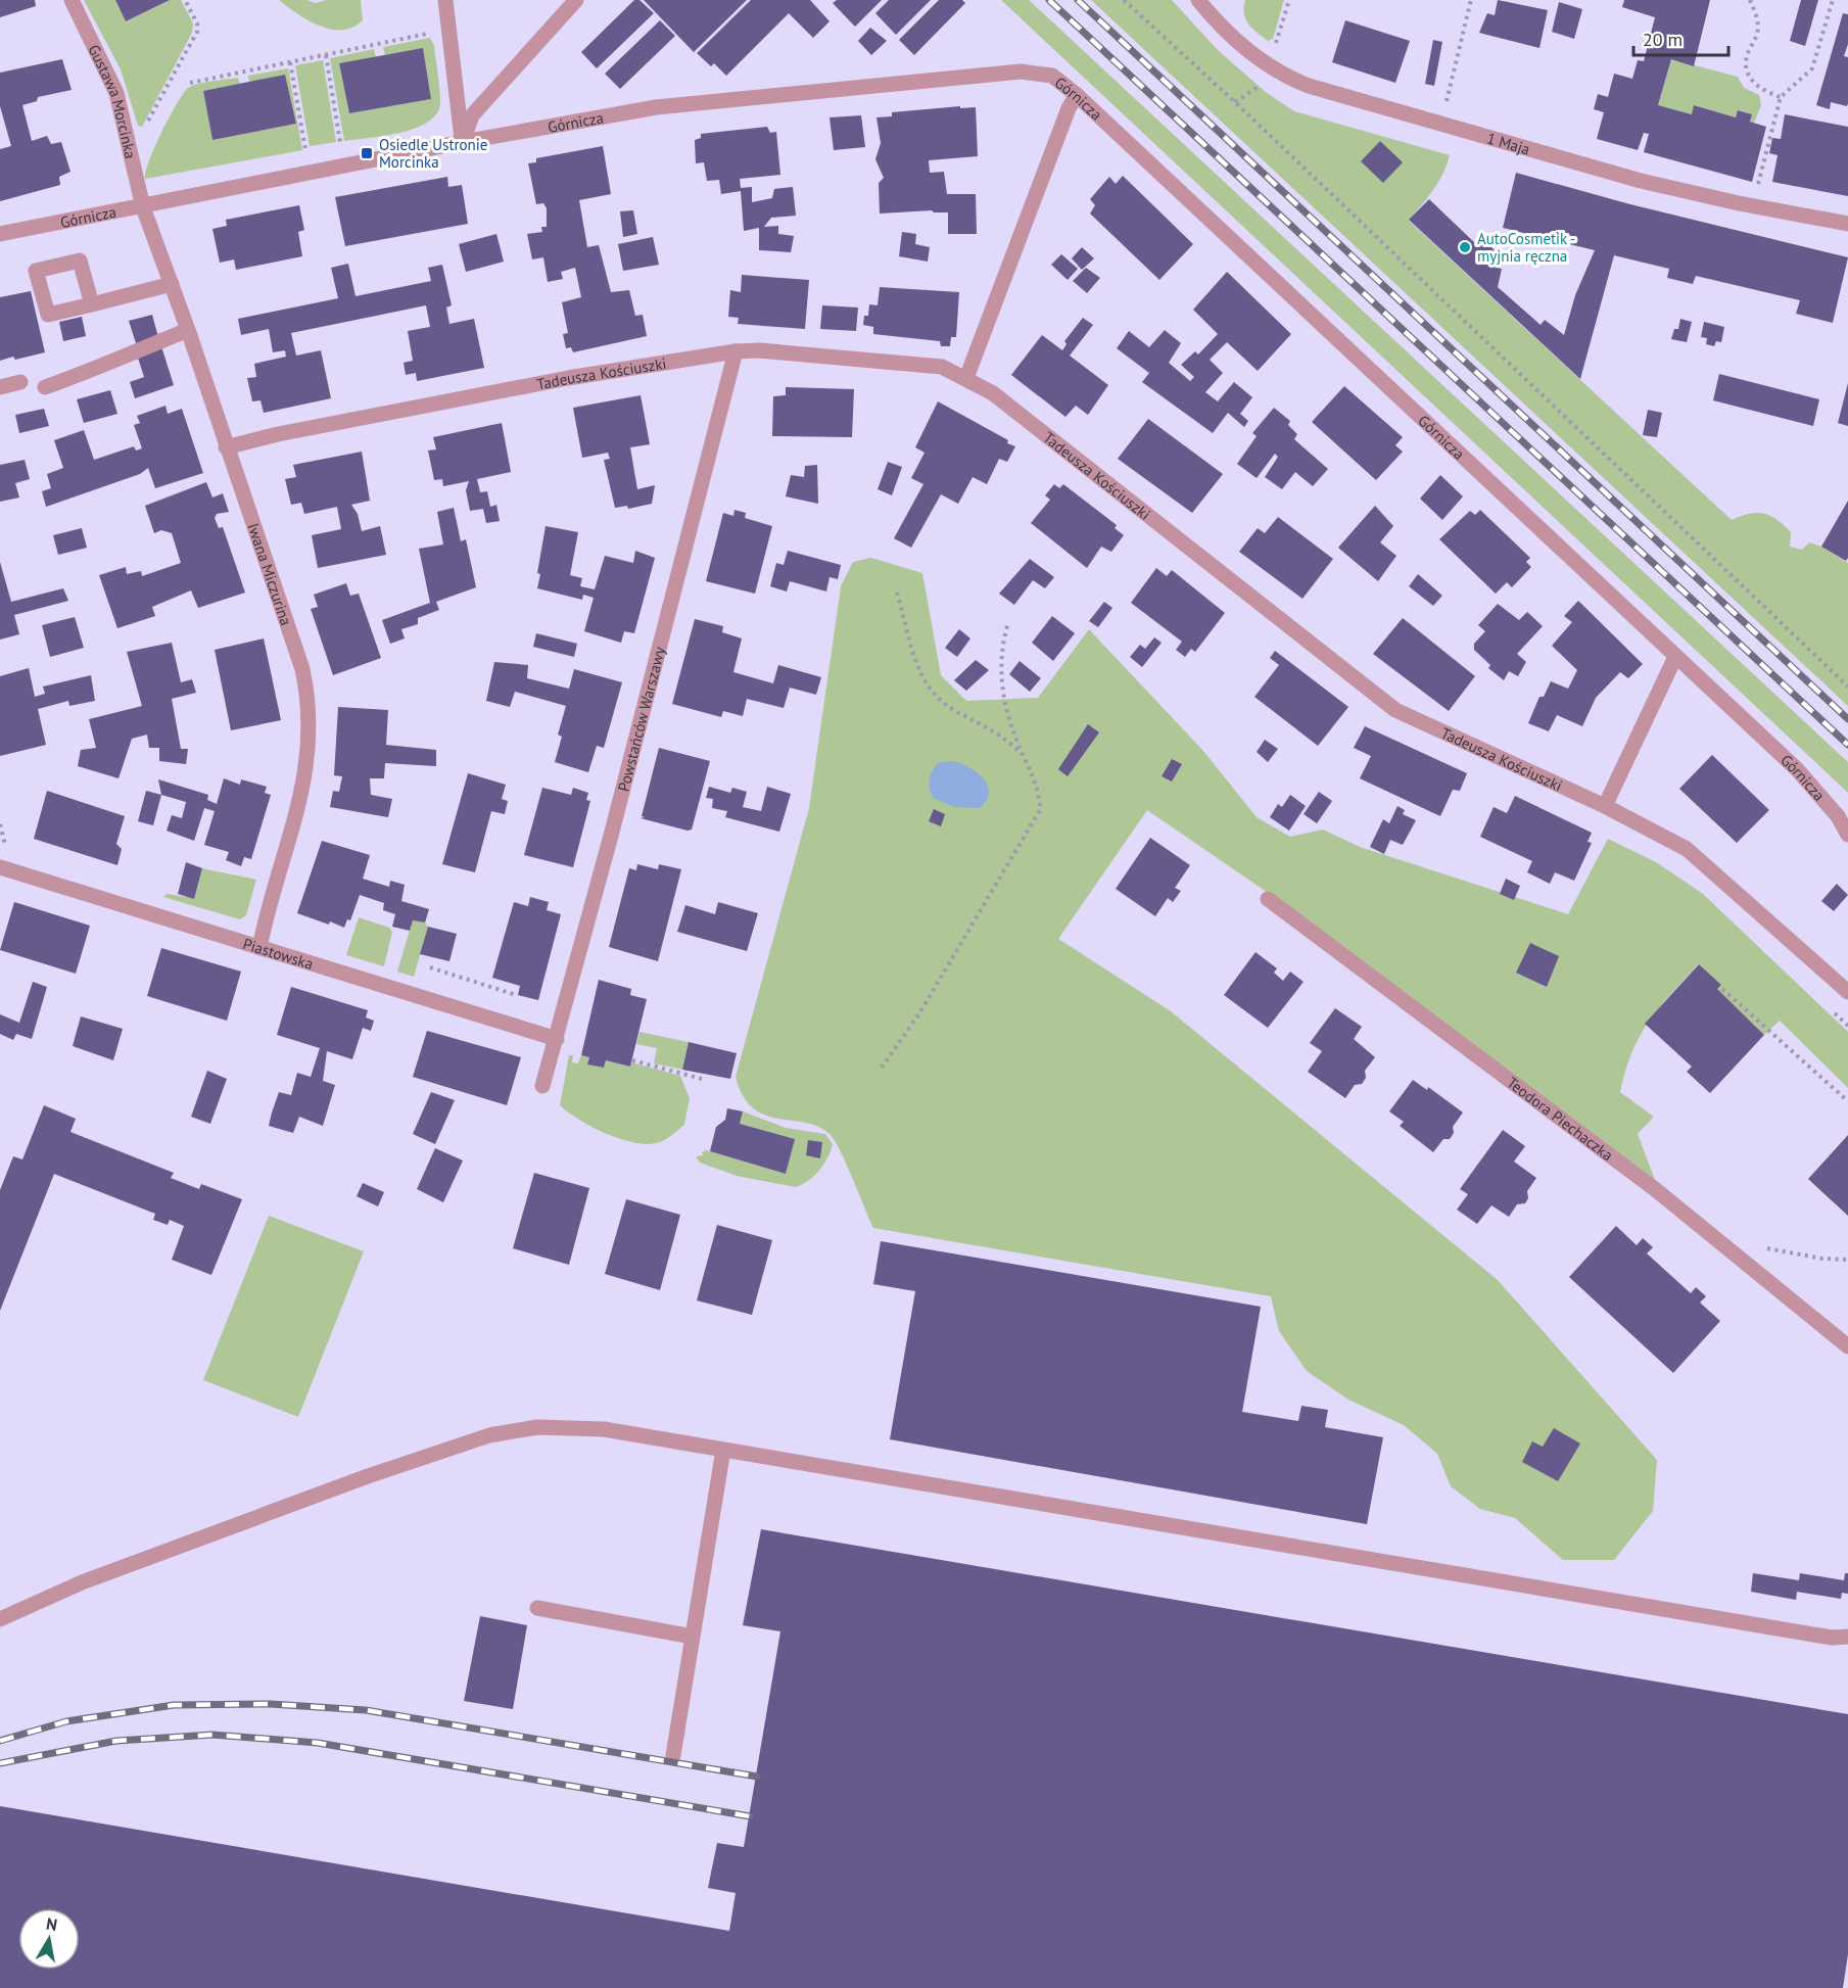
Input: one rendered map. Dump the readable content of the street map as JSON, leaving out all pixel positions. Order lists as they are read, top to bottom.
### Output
{
  "streets": {
    "street": [
      "Górnicza",
      "Gustawa Morcinka",
      "1 Maja",
      "Tadeusza Kościuszki",
      "Iwana Miczurina",
      "Powstańców Warszawy",
      "Piastowska",
      "Teodora Piechaczka"
    ]
  },
  "crossings": [
    ["Górnicza", "Gustawa Morcinka"],
    ["Górnicza", "Iwana Miczurina"],
    ["Gustawa Morcinka", "Iwana Miczurina"],
    ["Tadeusza Kościuszki", "Iwana Miczurina"],
    ["Tadeusza Kościuszki", "Powstańców Warszawy"],
    ["Iwana Miczurina", "Piastowska"],
    ["Powstańców Warszawy", "Piastowska"]
  ],
  "places": {
    "transit": ["Osiedle Ustronie Morcinka"],
    "other": ["AutoCosmetik - myjnia ręczna"]
  },
  "scale_bar": "20 m",
  "north": "top"
}
